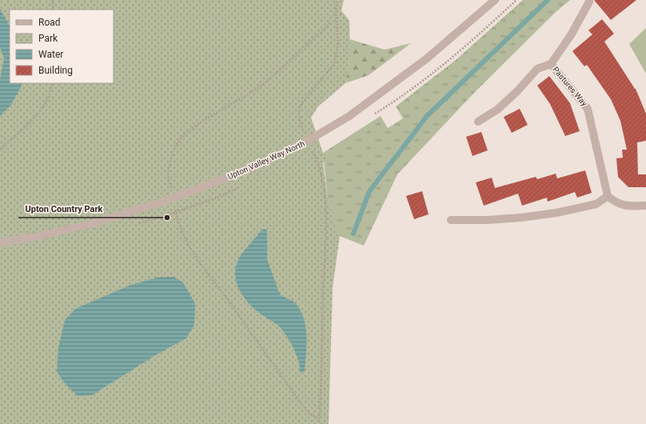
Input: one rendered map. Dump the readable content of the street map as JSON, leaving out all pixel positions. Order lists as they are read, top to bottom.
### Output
{
  "streets": {
    "street": ["Pastures Way", "Upton Valley Way North"]
  },
  "places": ["Upton Country Park"],
  "legend": [
    "Road",
    "Park",
    "Water",
    "Building"
  ]
}
